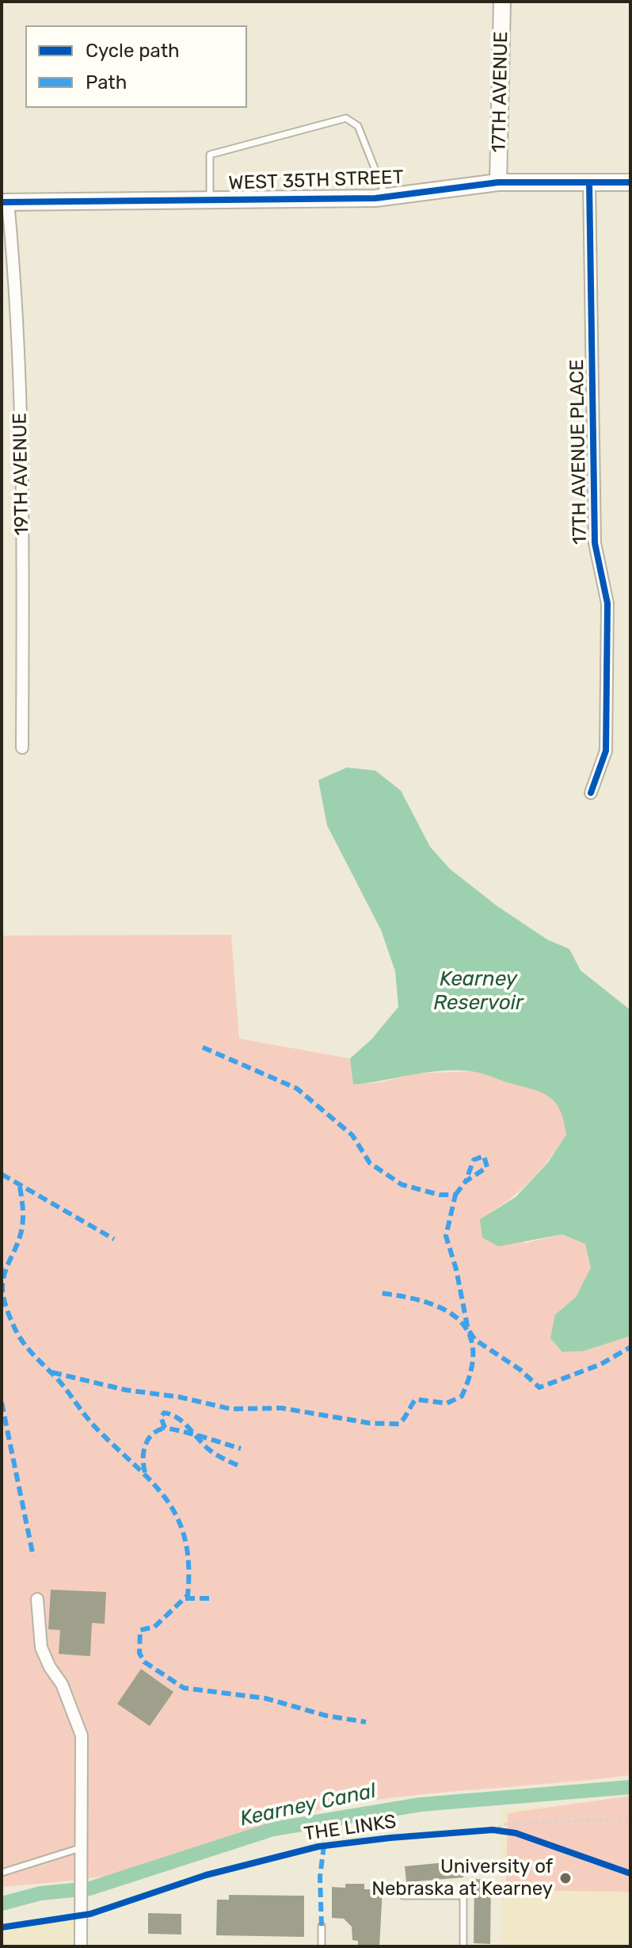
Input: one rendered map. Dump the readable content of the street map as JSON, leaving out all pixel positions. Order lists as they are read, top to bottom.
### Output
{
  "streets": {
    "street": [
      "17TH AVENUE",
      "WEST 35TH STREET",
      "17TH AVENUE PLACE",
      "19TH AVENUE"
    ],
    "cycle path": ["THE LINKS"]
  },
  "crossings": [
    ["17TH AVENUE", "WEST 35TH STREET"],
    ["WEST 35TH STREET", "17TH AVENUE PLACE"],
    ["WEST 35TH STREET", "19TH AVENUE"]
  ],
  "water": ["Kearney Reservoir", "Kearney Canal"],
  "places": ["University of Nebraska at Kearney"],
  "legend": ["Cycle path", "Path"]
}
